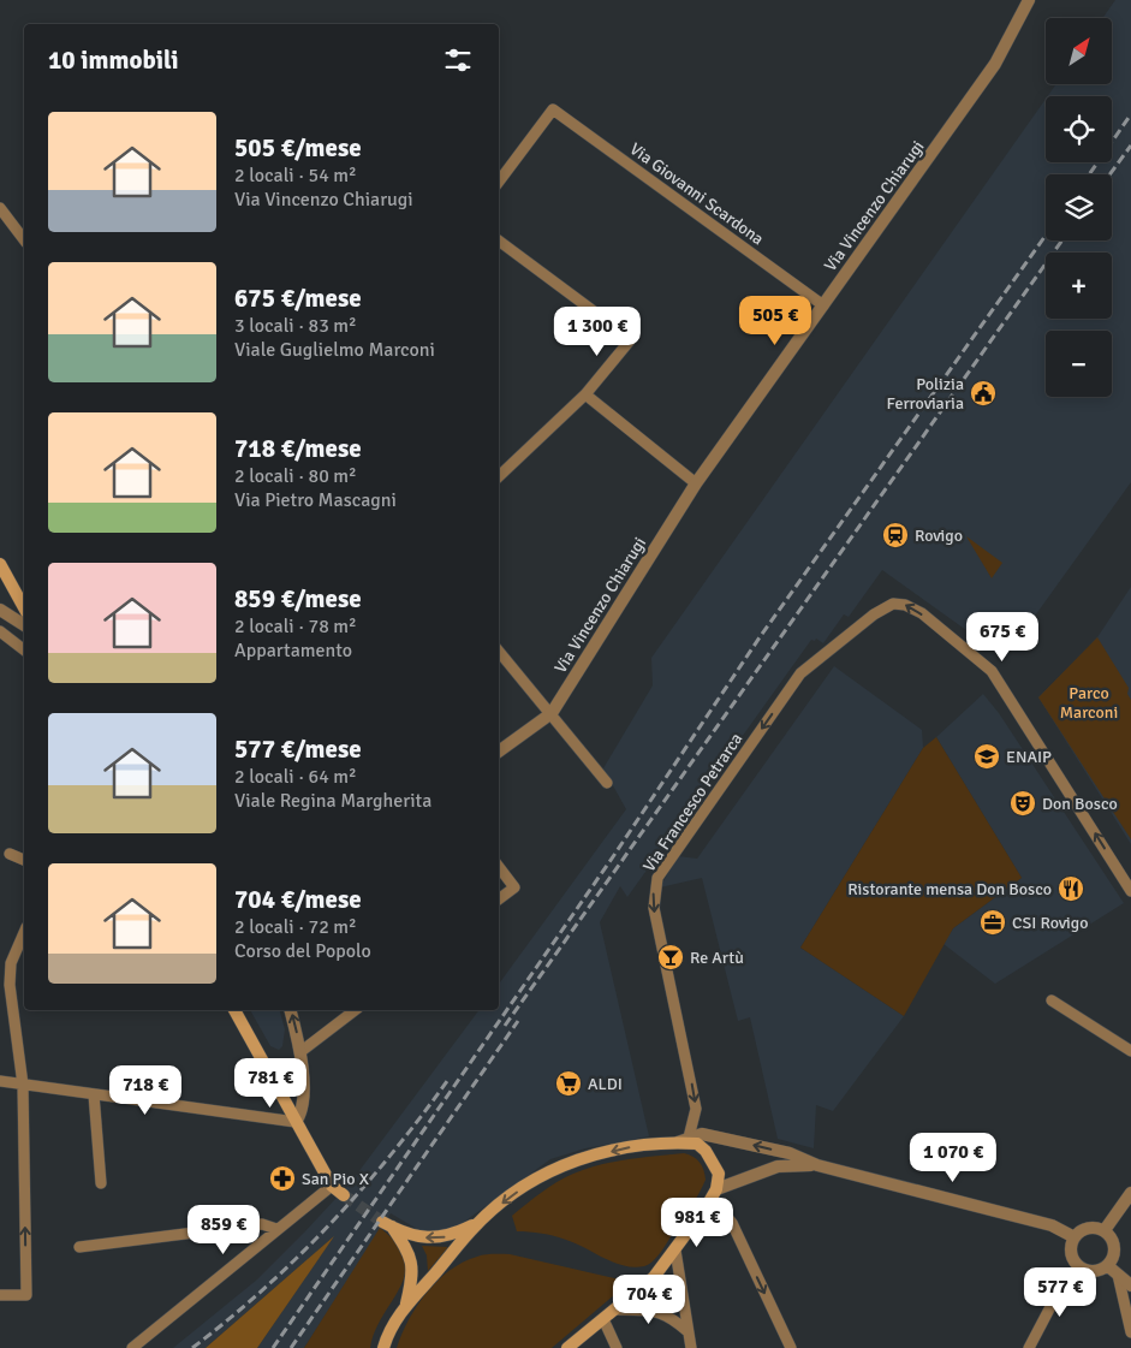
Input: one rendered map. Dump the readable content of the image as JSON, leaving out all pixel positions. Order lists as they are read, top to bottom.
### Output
{
  "streets": {
    "street": ["Via Giovanni Scardona", "Via Vincenzo Chiarugi", "Via Francesco Petrarca"]
  },
  "crossings": [
    ["Via Giovanni Scardona", "Via Vincenzo Chiarugi"]
  ],
  "parks": ["Parco Marconi"],
  "places": {
    "public building": ["Polizia Ferroviaria"],
    "station": ["Rovigo"],
    "school or university": ["ENAIP"],
    "theatre": ["Don Bosco"],
    "restaurant": ["Ristorante mensa Don Bosco"],
    "office": ["CSI Rovigo"],
    "bar": ["Re Artù"],
    "supermarket": ["ALDI"],
    "pharmacy": ["San Pio X"]
  },
  "north": "top right",
  "page": {
    "map_buttons": ["+", "−"],
    "heading": "10 immobili",
    "list": [
      {
        "name": "505 €/mese",
        "note": "2 locali · 54 m² · Via Vincenzo Chiarugi"
      },
      {
        "name": "675 €/mese",
        "note": "3 locali · 83 m² · Viale Guglielmo Marconi"
      },
      {
        "name": "718 €/mese",
        "note": "2 locali · 80 m² · Via Pietro Mascagni"
      },
      {
        "name": "859 €/mese",
        "note": "2 locali · 78 m² · Appartamento"
      },
      {
        "name": "577 €/mese",
        "note": "2 locali · 64 m² · Viale Regina Margherita"
      },
      {
        "name": "704 €/mese",
        "note": "2 locali · 72 m² · Corso del Popolo"
      }
    ],
    "price": [
      "505 €",
      "1 300 €",
      "675 €",
      "781 €",
      "718 €",
      "1 070 €",
      "981 €",
      "859 €",
      "577 €",
      "704 €"
    ]
  }
}
